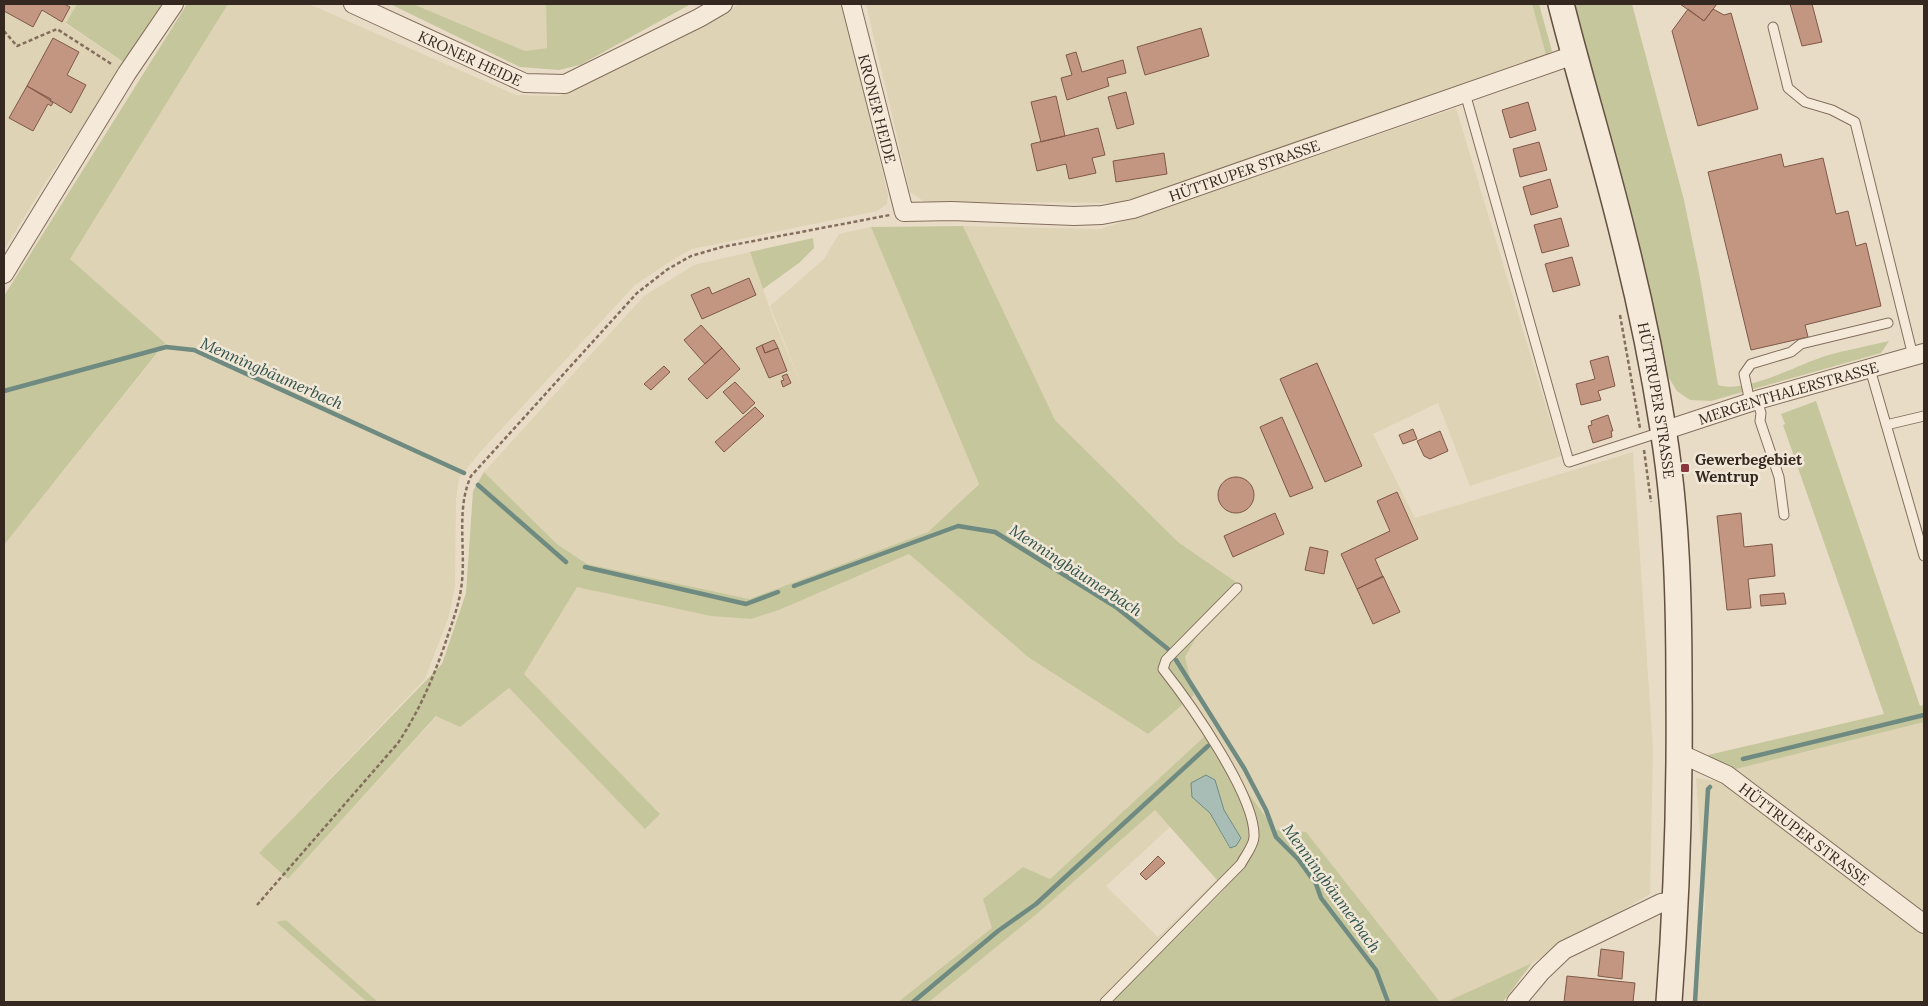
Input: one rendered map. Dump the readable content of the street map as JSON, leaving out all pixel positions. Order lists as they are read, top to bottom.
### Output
{
  "streets": {
    "main road": ["HÜTTRUPER STRASSE"],
    "street": ["KRONER HEIDE", "MERGENTHALERSTRASSE"]
  },
  "crossings": [
    ["KRONER HEIDE", "HÜTTRUPER STRASSE"],
    ["HÜTTRUPER STRASSE", "MERGENTHALERSTRASSE"]
  ],
  "water": ["Menningbäumerbach"],
  "places": {
    "transit": ["Gewerbegebiet Wentrup"]
  }
}
